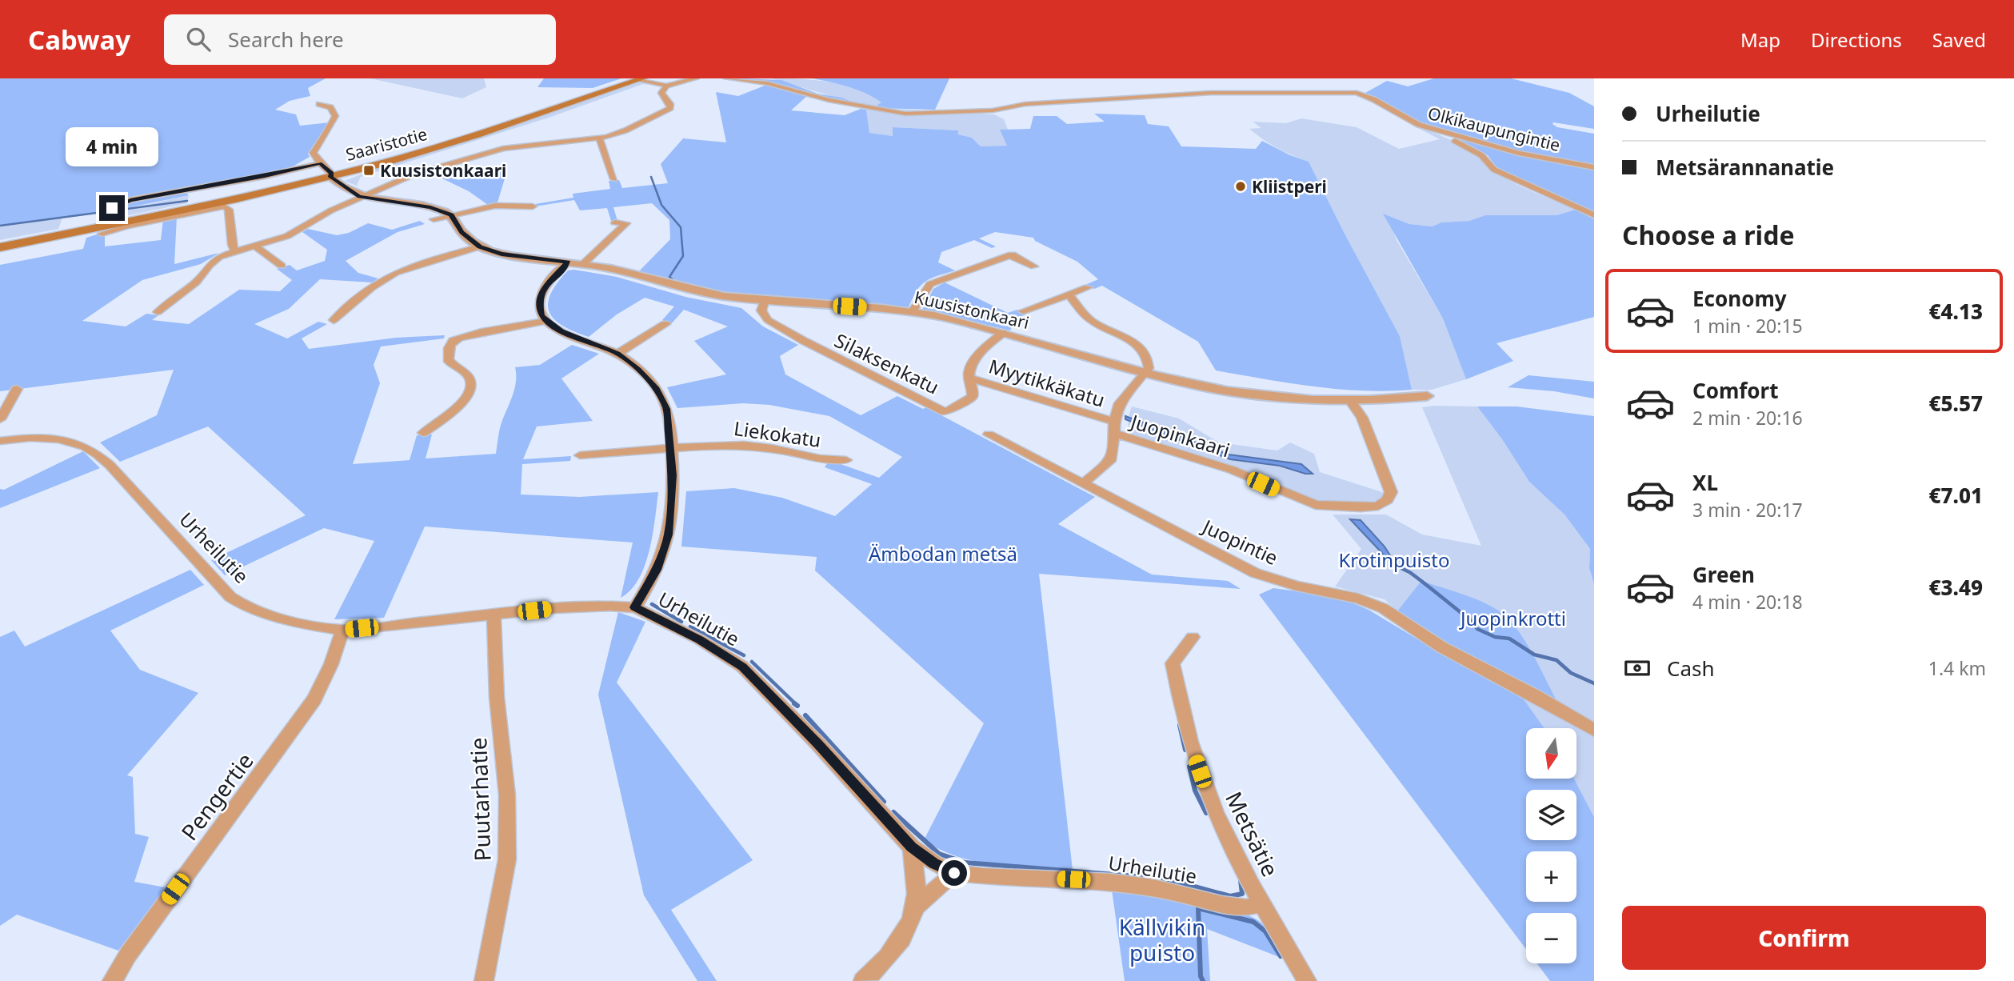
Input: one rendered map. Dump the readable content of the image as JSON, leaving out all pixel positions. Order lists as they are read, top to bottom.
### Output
{
  "streets": {
    "main road": ["Saaristotie"],
    "street": [
      "Olkikaupungintie",
      "Kuusistonkaari",
      "Silaksenkatu",
      "Myytikkäkatu",
      "Liekokatu",
      "Juopinkaari",
      "Juopintie",
      "Urheilutie",
      "Pengertie",
      "Puutarhatie",
      "Metsätie"
    ]
  },
  "crossings": [
    ["Kuusistonkaari", "Silaksenkatu"],
    ["Kuusistonkaari", "Juopinkaari"],
    ["Silaksenkatu", "Myytikkäkatu"],
    ["Myytikkäkatu", "Juopinkaari"],
    ["Urheilutie", "Pengertie"],
    ["Urheilutie", "Puutarhatie"],
    ["Urheilutie", "Metsätie"]
  ],
  "parks": [
    "Ämbodan metsä",
    "Krotinpuisto",
    "Juopinkrotti",
    "Källvikin puisto"
  ],
  "places": {
    "transit": ["Kuusistonkaari"],
    "other": ["Kliistperi"]
  },
  "north": "bottom",
  "page": {
    "header": "Cabway",
    "search": "Search here",
    "nav": ["Map", "Directions", "Saved"],
    "banner": ["Urheilutie", "Metsärannanatie"],
    "bubble": "4 min",
    "heading": "Choose a ride",
    "list": [
      {
        "name": "Economy",
        "note": "1 min · 20:15",
        "value": "€4.13"
      },
      {
        "name": "Comfort",
        "note": "2 min · 20:16",
        "value": "€5.57"
      },
      {
        "name": "XL",
        "note": "3 min · 20:17",
        "value": "€7.01"
      },
      {
        "name": "Green",
        "note": "4 min · 20:18",
        "value": "€3.49"
      }
    ],
    "pay": ["Cash", "1.4 km"],
    "map_buttons": ["+", "−"],
    "buttons": "Confirm"
  }
}
